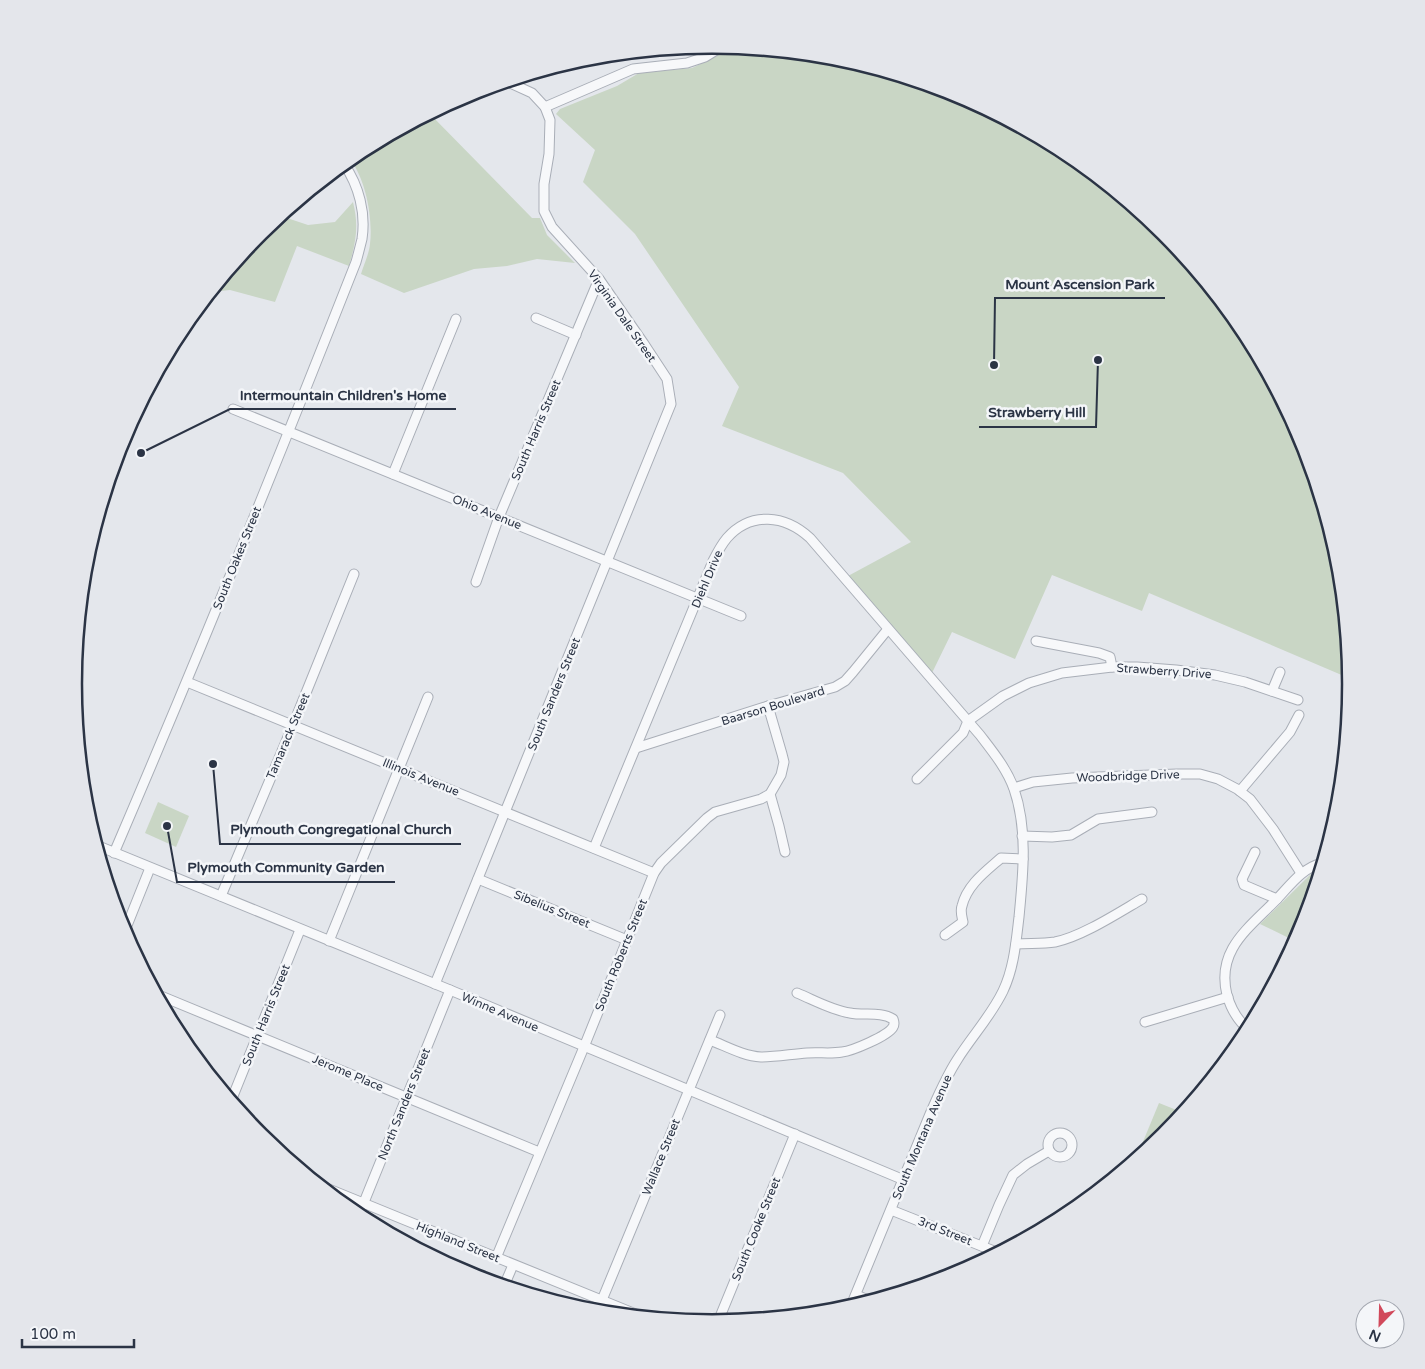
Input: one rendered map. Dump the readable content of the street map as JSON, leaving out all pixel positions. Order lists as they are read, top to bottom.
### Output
{
  "streets": {
    "street": [
      "Virginia Dale Street",
      "South Harris Street",
      "Ohio Avenue",
      "South Oakes Street",
      "Diehl Drive",
      "Strawberry Drive",
      "South Sanders Street",
      "Baarson Boulevard",
      "Tamarack Street",
      "Woodbridge Drive",
      "Illinois Avenue",
      "Sibelius Street",
      "South Roberts Street",
      "Winne Avenue",
      "Jerome Place",
      "North Sanders Street",
      "South Montana Avenue",
      "Wallace Street",
      "South Cooke Street",
      "3rd Street",
      "Highland Street"
    ]
  },
  "crossings": [
    ["Virginia Dale Street", "South Harris Street"],
    ["Virginia Dale Street", "South Sanders Street"],
    ["South Harris Street", "Ohio Avenue"],
    ["South Harris Street", "Winne Avenue"],
    ["South Harris Street", "Jerome Place"],
    ["Ohio Avenue", "South Oakes Street"],
    ["Ohio Avenue", "Diehl Drive"],
    ["Ohio Avenue", "South Sanders Street"],
    ["South Oakes Street", "Illinois Avenue"],
    ["South Oakes Street", "Winne Avenue"],
    ["Diehl Drive", "Strawberry Drive"],
    ["Diehl Drive", "Baarson Boulevard"],
    ["Diehl Drive", "Illinois Avenue"],
    ["Diehl Drive", "South Montana Avenue"],
    ["Strawberry Drive", "South Montana Avenue"],
    ["South Sanders Street", "Illinois Avenue"],
    ["South Sanders Street", "Sibelius Street"],
    ["South Sanders Street", "Winne Avenue"],
    ["Tamarack Street", "Illinois Avenue"],
    ["Tamarack Street", "Winne Avenue"],
    ["Woodbridge Drive", "South Montana Avenue"],
    ["Illinois Avenue", "South Roberts Street"],
    ["Sibelius Street", "South Roberts Street"],
    ["South Roberts Street", "Winne Avenue"],
    ["South Roberts Street", "Jerome Place"],
    ["South Roberts Street", "Highland Street"],
    ["Winne Avenue", "North Sanders Street"],
    ["Winne Avenue", "South Montana Avenue"],
    ["Winne Avenue", "Wallace Street"],
    ["Winne Avenue", "South Cooke Street"],
    ["Jerome Place", "North Sanders Street"],
    ["North Sanders Street", "Highland Street"],
    ["South Montana Avenue", "3rd Street"],
    ["Wallace Street", "Highland Street"]
  ],
  "places": [
    "Strawberry Hill",
    "Mount Ascension Park",
    "Intermountain Children's Home",
    "Plymouth Congregational Church",
    "Plymouth Community Garden"
  ],
  "scale_bar": "100 m",
  "north": "bottom left"
}
